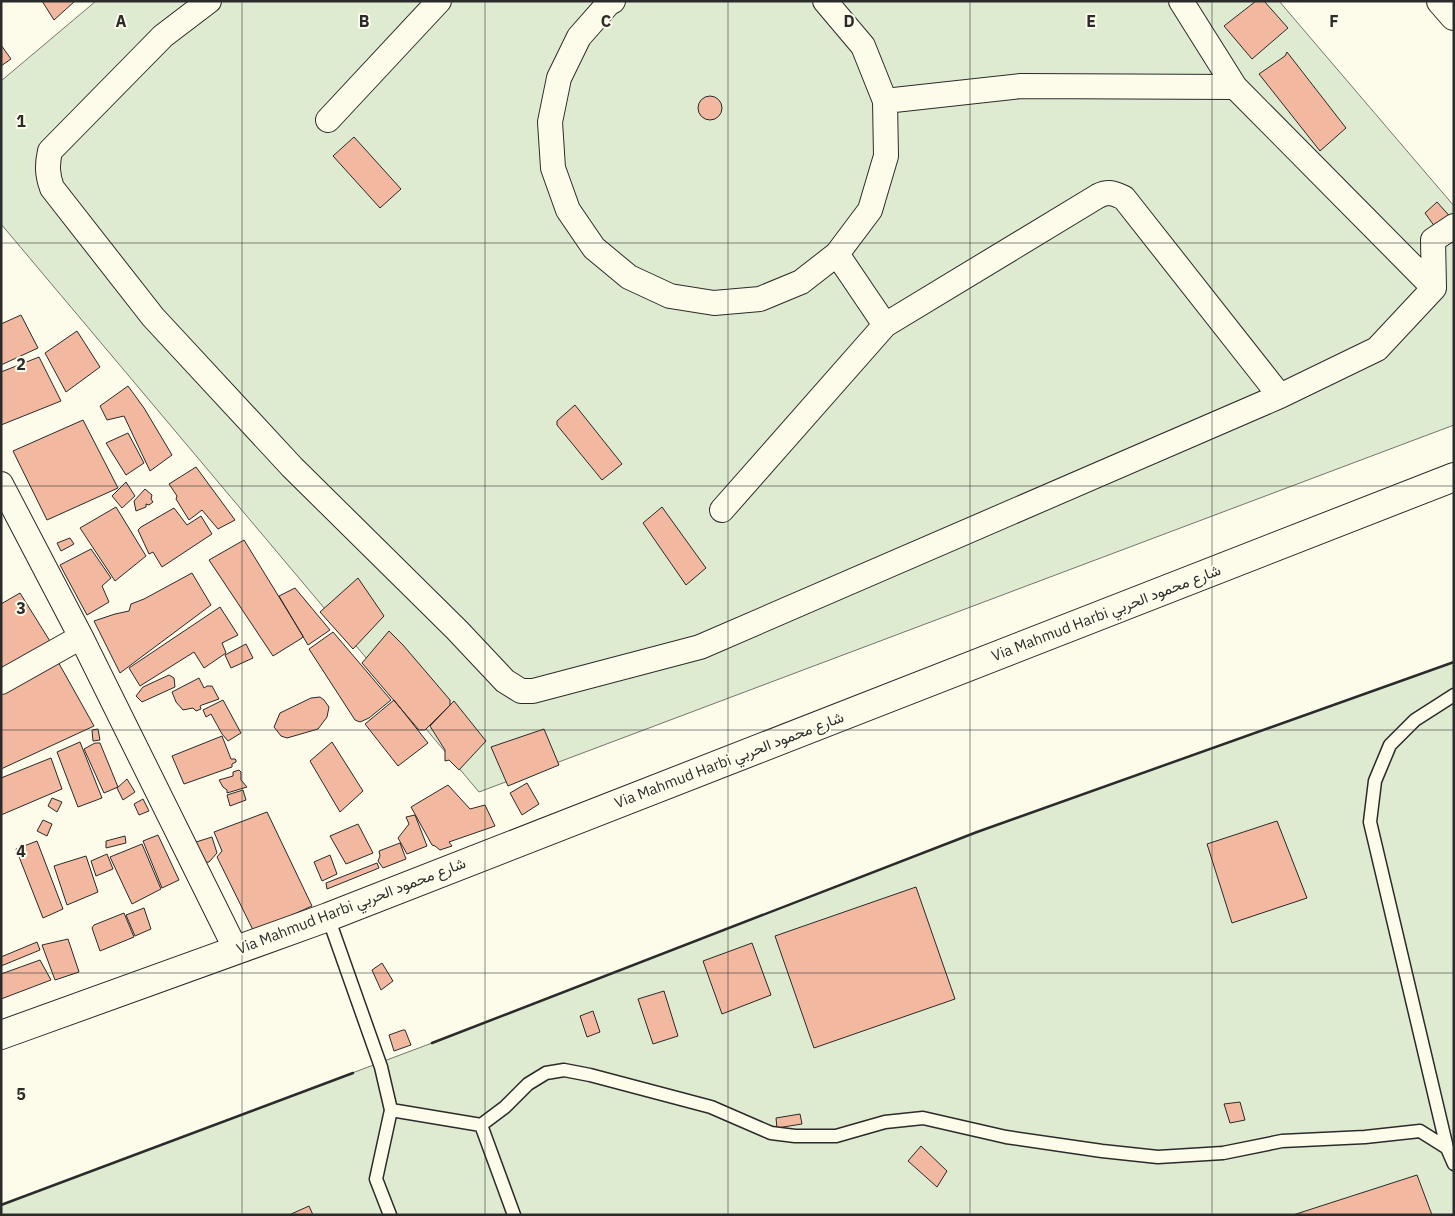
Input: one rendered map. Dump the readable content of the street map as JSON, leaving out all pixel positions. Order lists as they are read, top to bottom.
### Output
{
  "streets": {
    "street": ["Via Mahmud Harbi شارع محمود الحربي"]
  },
  "grid": {
    "columns": [
      "A",
      "B",
      "C",
      "D",
      "E",
      "F"
    ],
    "rows": [
      "1",
      "2",
      "3",
      "4",
      "5"
    ]
  }
}
